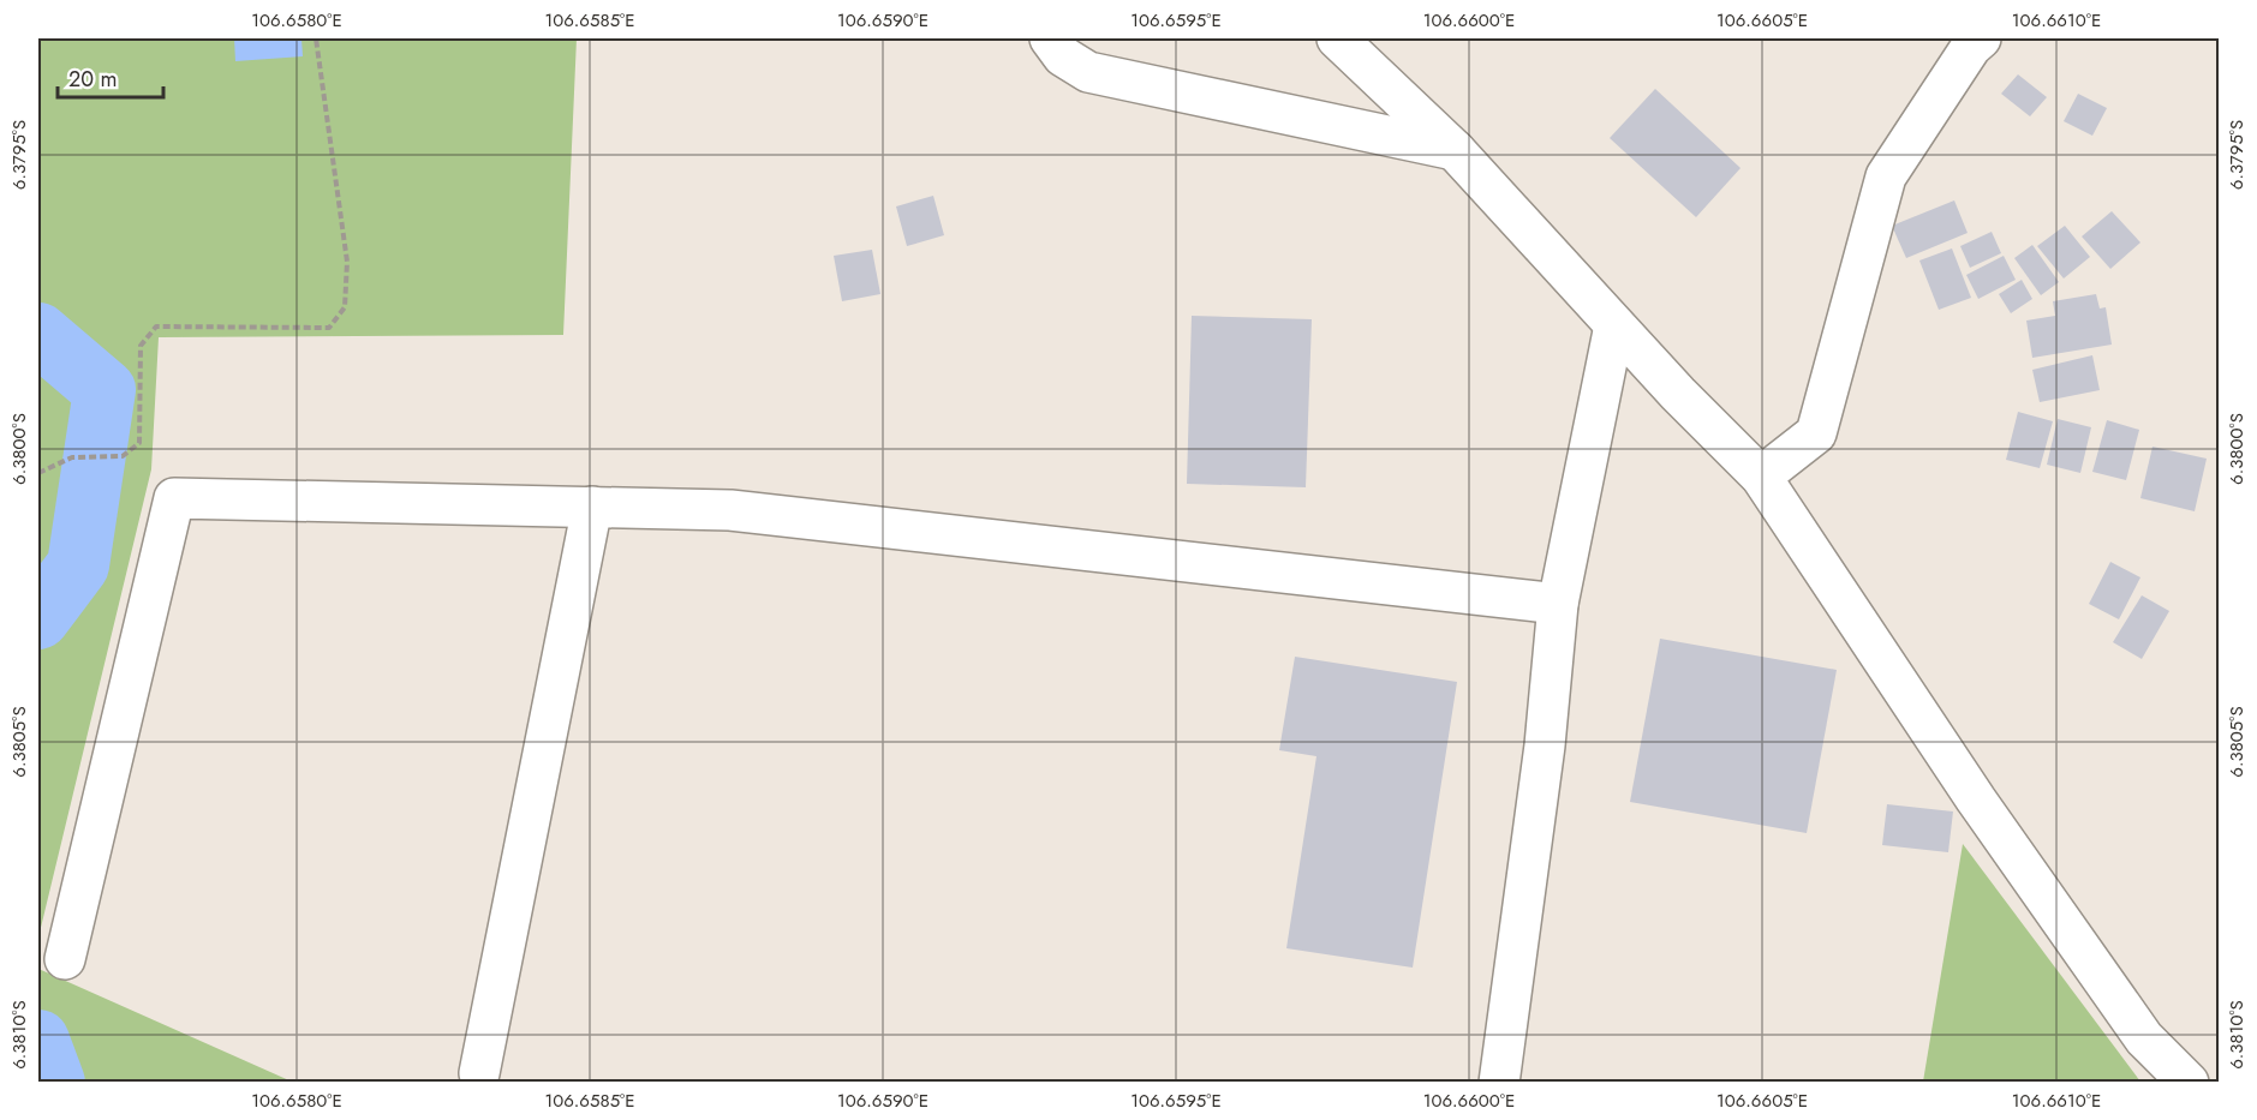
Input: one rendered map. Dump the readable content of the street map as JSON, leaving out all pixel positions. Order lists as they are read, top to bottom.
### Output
{
  "scale_bar": "20 m",
  "coordinates": [
    "106.6580°E",
    "106.6585°E",
    "106.6590°E",
    "106.6595°E",
    "106.6600°E",
    "106.6605°E",
    "106.6610°E",
    "6.3795°S",
    "6.3800°S",
    "6.3805°S",
    "6.3810°S"
  ]
}
